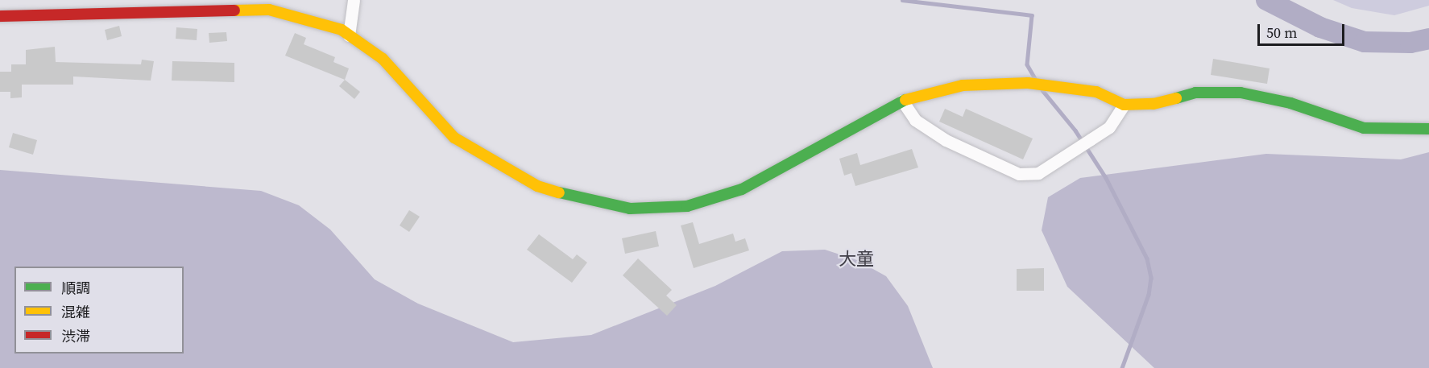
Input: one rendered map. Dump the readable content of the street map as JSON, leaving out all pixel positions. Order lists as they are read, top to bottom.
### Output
{
  "districts": ["大童"],
  "legend": ["順調", "混雑", "渋滞"],
  "scale_bar": "50 m"
}
